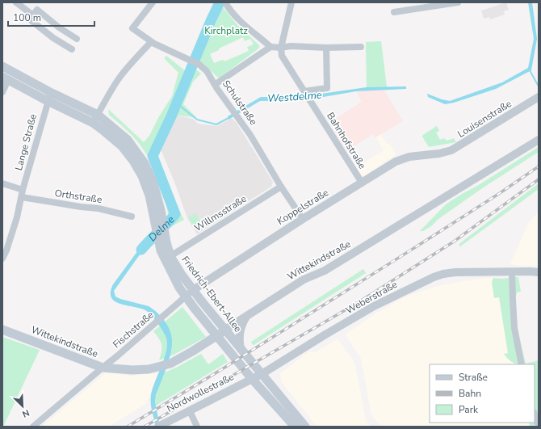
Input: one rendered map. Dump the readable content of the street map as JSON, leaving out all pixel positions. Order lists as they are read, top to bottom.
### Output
{
  "streets": {
    "main road": ["Wittekindstraße", "Friedrich-Ebert-Allee"],
    "street": [
      "Schulstraße",
      "Louisenstraße",
      "Bahnhofstraße",
      "Lange Straße",
      "Orthstraße",
      "Koppelstraße",
      "Willmsstraße",
      "Weberstraße",
      "Fischstraße",
      "Nordwollestraße"
    ]
  },
  "crossings": [
    ["Schulstraße", "Koppelstraße"],
    ["Schulstraße", "Willmsstraße"],
    ["Louisenstraße", "Koppelstraße"],
    ["Bahnhofstraße", "Koppelstraße"],
    ["Lange Straße", "Orthstraße"],
    ["Lange Straße", "Friedrich-Ebert-Allee"],
    ["Koppelstraße", "Friedrich-Ebert-Allee"],
    ["Koppelstraße", "Fischstraße"],
    ["Willmsstraße", "Friedrich-Ebert-Allee"],
    ["Wittekindstraße", "Friedrich-Ebert-Allee"],
    ["Wittekindstraße", "Fischstraße"],
    ["Friedrich-Ebert-Allee", "Weberstraße"],
    ["Friedrich-Ebert-Allee", "Fischstraße"],
    ["Friedrich-Ebert-Allee", "Nordwollestraße"],
    ["Weberstraße", "Nordwollestraße"]
  ],
  "water": ["Westdelme", "Delme"],
  "parks": ["Kirchplatz"],
  "legend": ["Straße", "Bahn", "Park"],
  "scale_bar": "100 m",
  "north": "bottom right"
}
